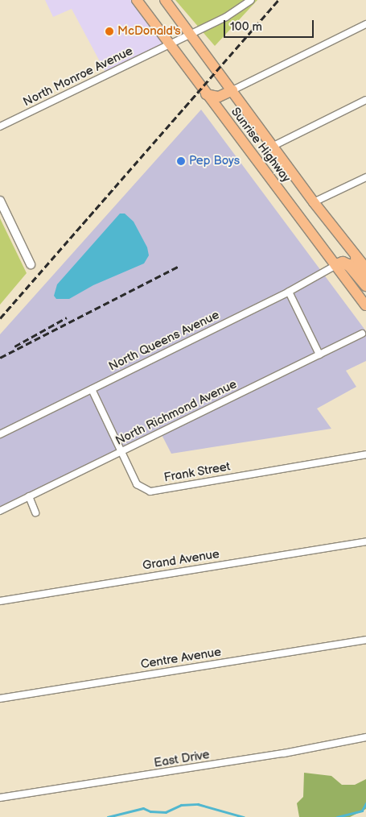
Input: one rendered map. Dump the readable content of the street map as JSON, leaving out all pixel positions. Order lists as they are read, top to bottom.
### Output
{
  "streets": {
    "highway": ["Sunrise Highway"],
    "street": [
      "North Monroe Avenue",
      "North Queens Avenue",
      "North Richmond Avenue",
      "Frank Street",
      "Grand Avenue",
      "Centre Avenue",
      "East Drive"
    ]
  },
  "crossings": [
    ["North Monroe Avenue", "Sunrise Highway"],
    ["Sunrise Highway", "North Queens Avenue"],
    ["North Queens Avenue", "Frank Street"],
    ["North Richmond Avenue", "Frank Street"]
  ],
  "places": ["McDonald's", "Pep Boys"],
  "scale_bar": "100 m"
}
